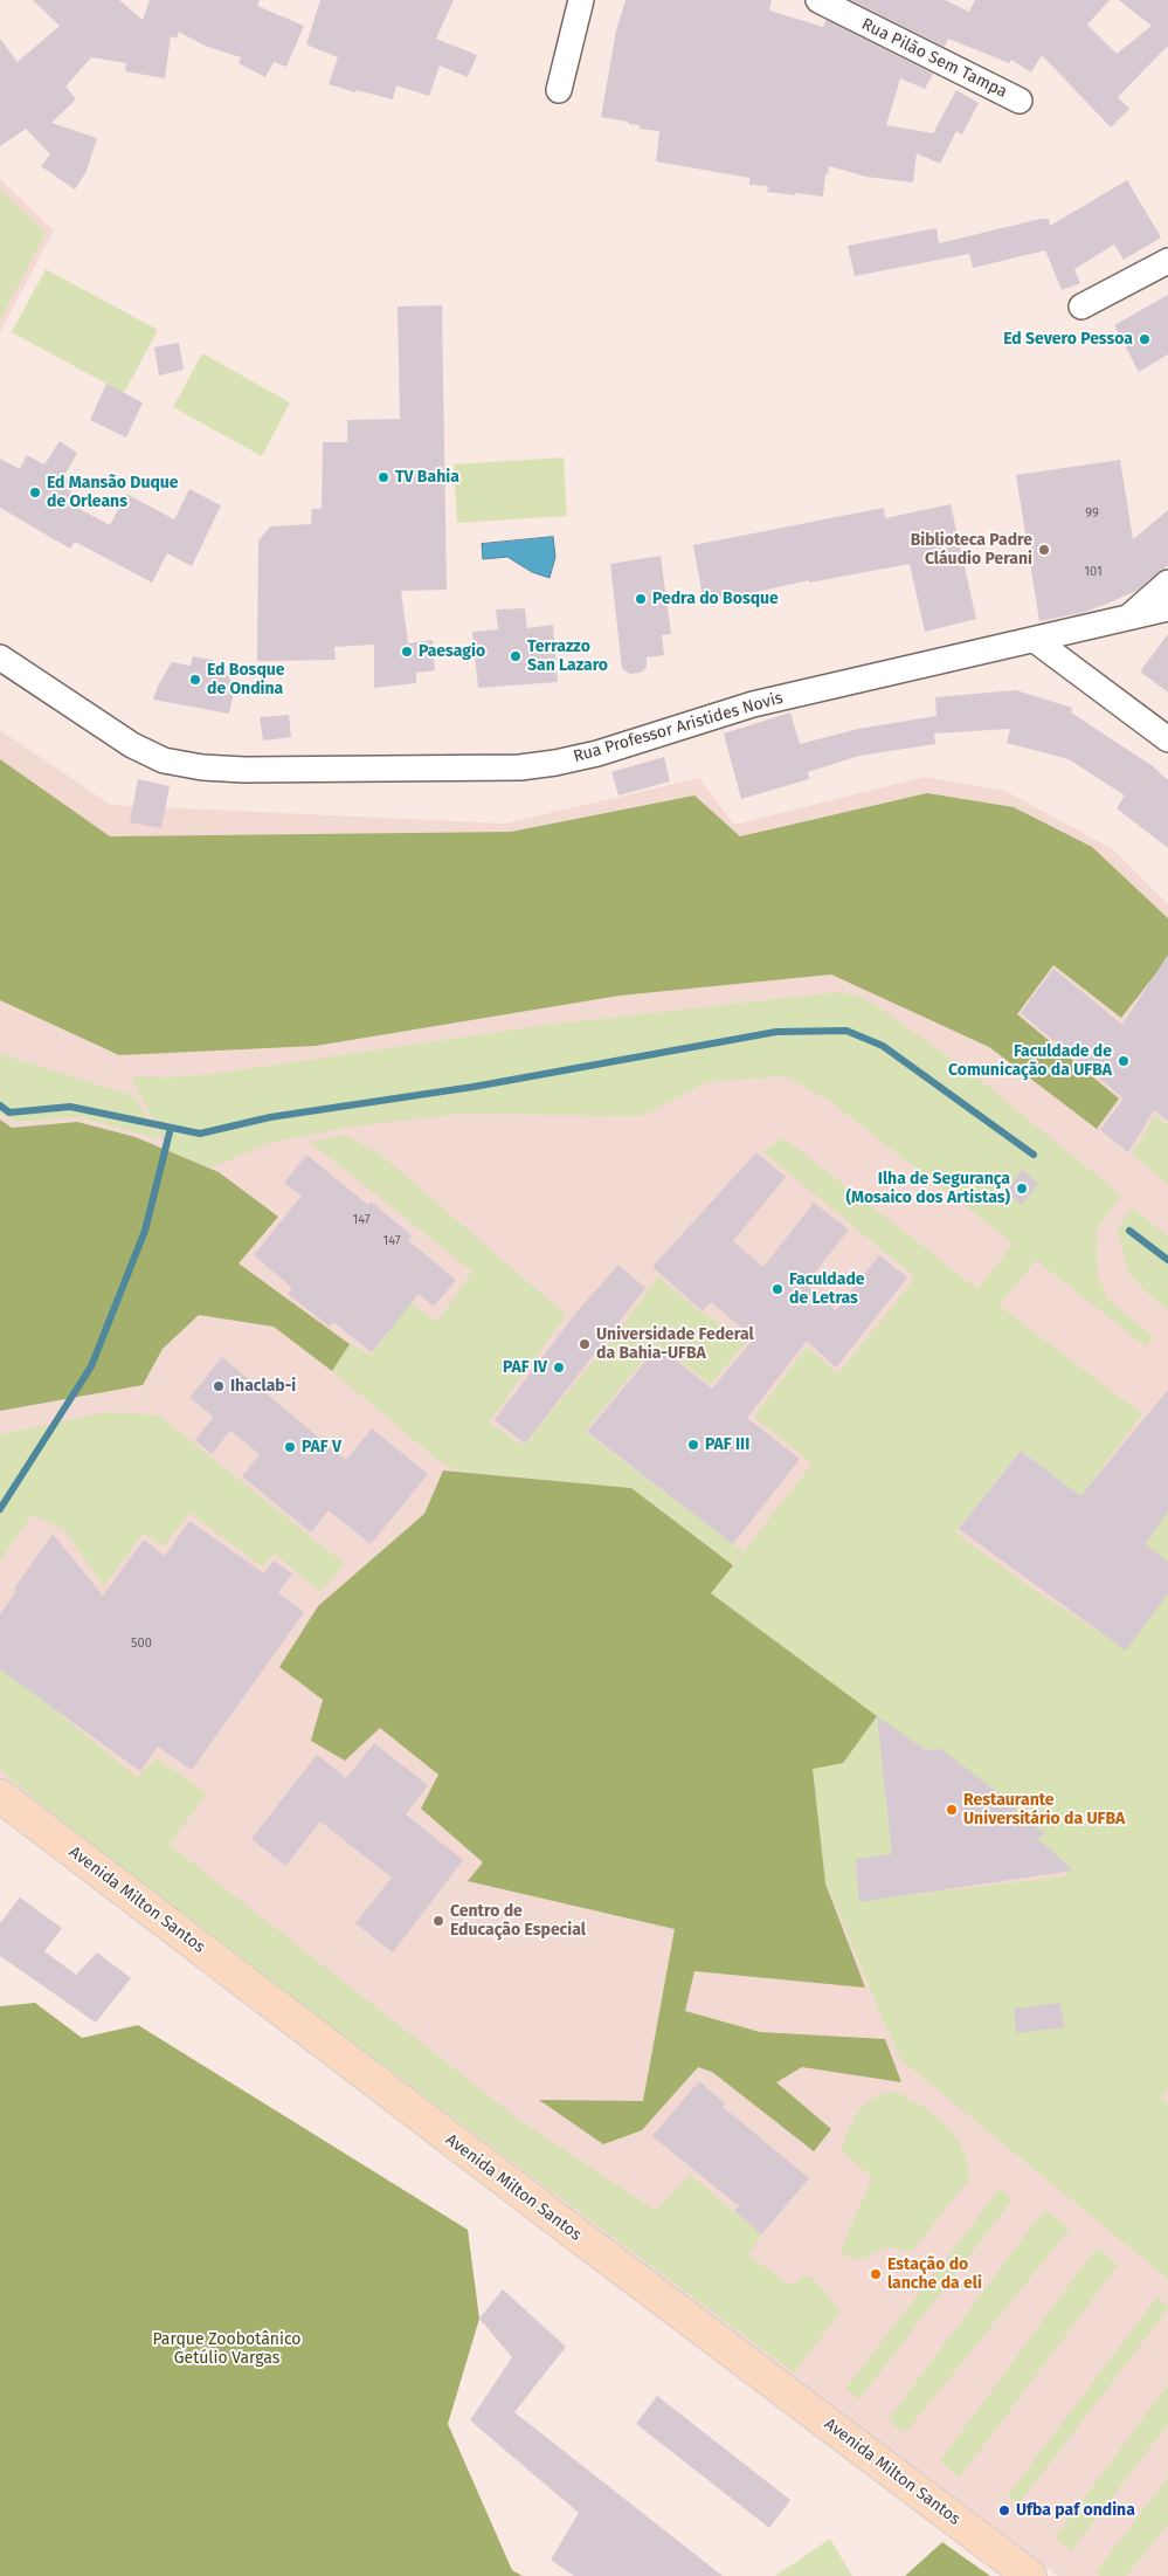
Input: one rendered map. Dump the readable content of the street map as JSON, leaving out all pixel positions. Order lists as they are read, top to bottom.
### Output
{
  "streets": {
    "main road": ["Avenida Milton Santos"],
    "street": ["Rua Pilão Sem Tampa", "Rua Professor Aristides Novis"]
  },
  "parks": ["Parque Zoobotânico Getúlio Vargas"],
  "places": [
    "Ed Severo Pessoa",
    "TV Bahia",
    "Ed Mansão Duque de Orleans",
    "Biblioteca Padre Cláudio Perani",
    "Pedra do Bosque",
    "Paesagio",
    "Terrazzo San Lazaro",
    "Ed Bosque de Ondina",
    "Faculdade de Comunicação da UFBA",
    "Ilha de Segurança (Mosaico dos Artistas)",
    "Faculdade de Letras",
    "Universidade Federal da Bahia-UFBA",
    "PAF IV",
    "Ihaclab-i",
    "PAF III",
    "PAF V",
    "Restaurante Universitário da UFBA",
    "Centro de Educação Especial",
    "Estação do lanche da eli",
    "Ufba paf ondina"
  ],
  "house_numbers": [
    "99",
    "101",
    "147",
    "147",
    "500"
  ]
}
